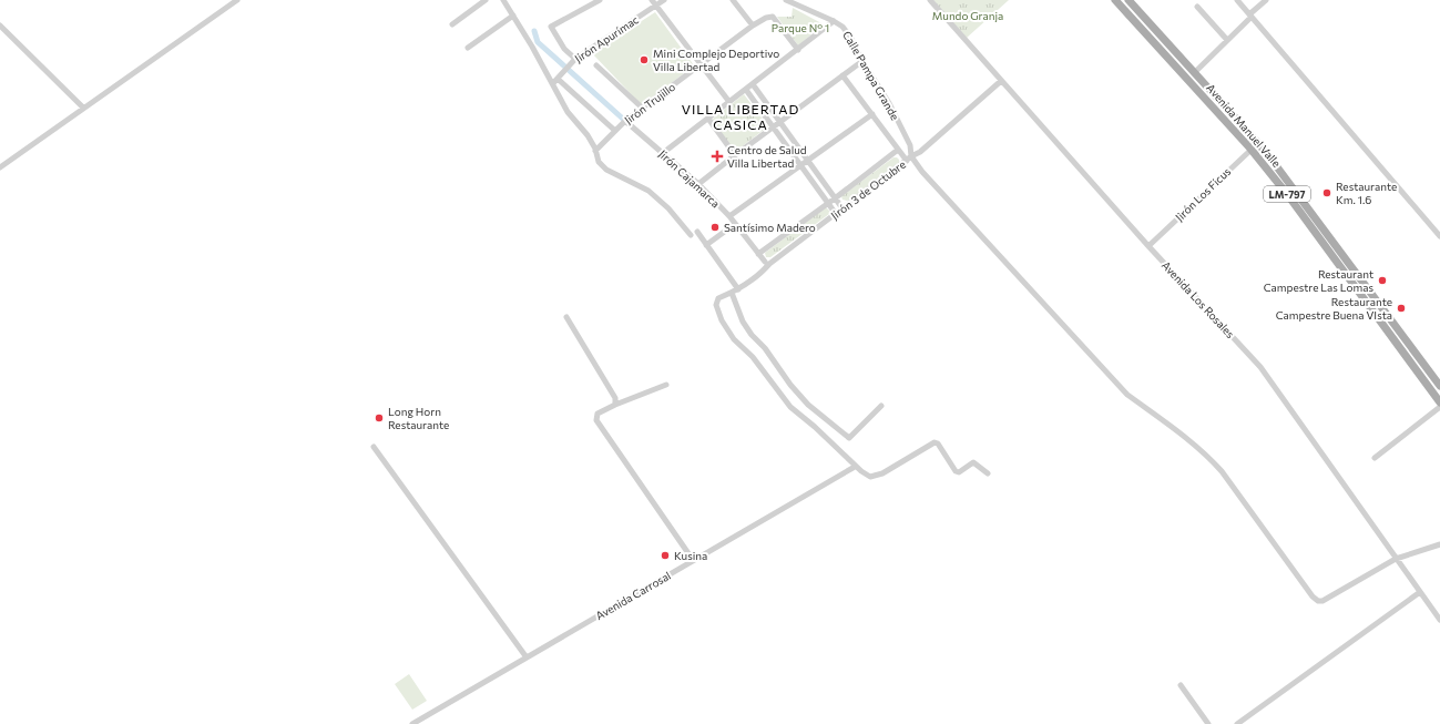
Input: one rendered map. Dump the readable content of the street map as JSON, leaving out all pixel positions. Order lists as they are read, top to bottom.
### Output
{
  "streets": {
    "main road": ["Avenida Manuel Valle", "LM-797"],
    "street": [
      "Jirón Apurímac",
      "Calle Pampa Grande",
      "Jirón Trujillo",
      "Jirón Cajamarca",
      "Jirón 3 de Octubre",
      "Jirón Los Ficus",
      "Avenida Los Rosales",
      "Avenida Carrosal"
    ]
  },
  "crossings": [
    ["Calle Pampa Grande", "Jirón 3 de Octubre"],
    ["Jirón Trujillo", "Jirón Cajamarca"],
    ["Avenida Manuel Valle", "Jirón Los Ficus"],
    ["Jirón Cajamarca", "Jirón 3 de Octubre"],
    ["Jirón 3 de Octubre", "Avenida Los Rosales"],
    ["Jirón 3 de Octubre", "Avenida Carrosal"],
    ["Jirón Los Ficus", "Avenida Los Rosales"]
  ],
  "districts": ["VILLA LIBERTAD CASICA"],
  "parks": ["Mundo Granja", "Parque N° 1"],
  "places": {
    "other": [
      "Mini Complejo Deportivo Villa Libertad",
      "Restaurante Km. 1.6",
      "Santísimo Madero",
      "Restaurant Campestre Las Lomas",
      "Restaurante Campestre Buena VIsta",
      "Long Horn Restaurante",
      "Kusina"
    ],
    "health": ["Centro de Salud Villa Libertad"]
  }
}
